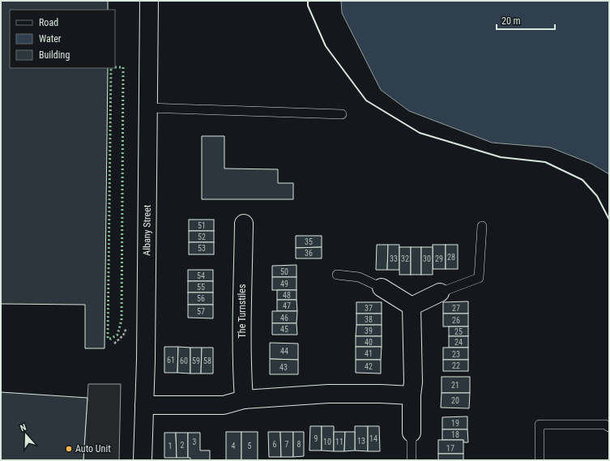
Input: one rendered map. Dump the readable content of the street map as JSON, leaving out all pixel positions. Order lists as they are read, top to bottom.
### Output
{
  "streets": {
    "street": ["Albany Street", "The Turnstiles"]
  },
  "places": ["Auto Unit"],
  "house_numbers": [
    "51",
    "52",
    "35",
    "53",
    "36",
    "28",
    "33",
    "32",
    "30",
    "29",
    "50",
    "54",
    "49",
    "55",
    "48",
    "56",
    "47",
    "37",
    "27",
    "57",
    "46",
    "38",
    "26",
    "45",
    "39",
    "25",
    "40",
    "24",
    "44",
    "41",
    "23",
    "61",
    "60",
    "59",
    "58",
    "22",
    "42",
    "43",
    "21",
    "20",
    "19",
    "18",
    "9",
    "14",
    "13",
    "3",
    "10",
    "11",
    "6",
    "7",
    "8",
    "2",
    "1",
    "4",
    "5",
    "17"
  ],
  "legend": ["Road", "Water", "Building"],
  "scale_bar": "20 m",
  "north": "top"
}
